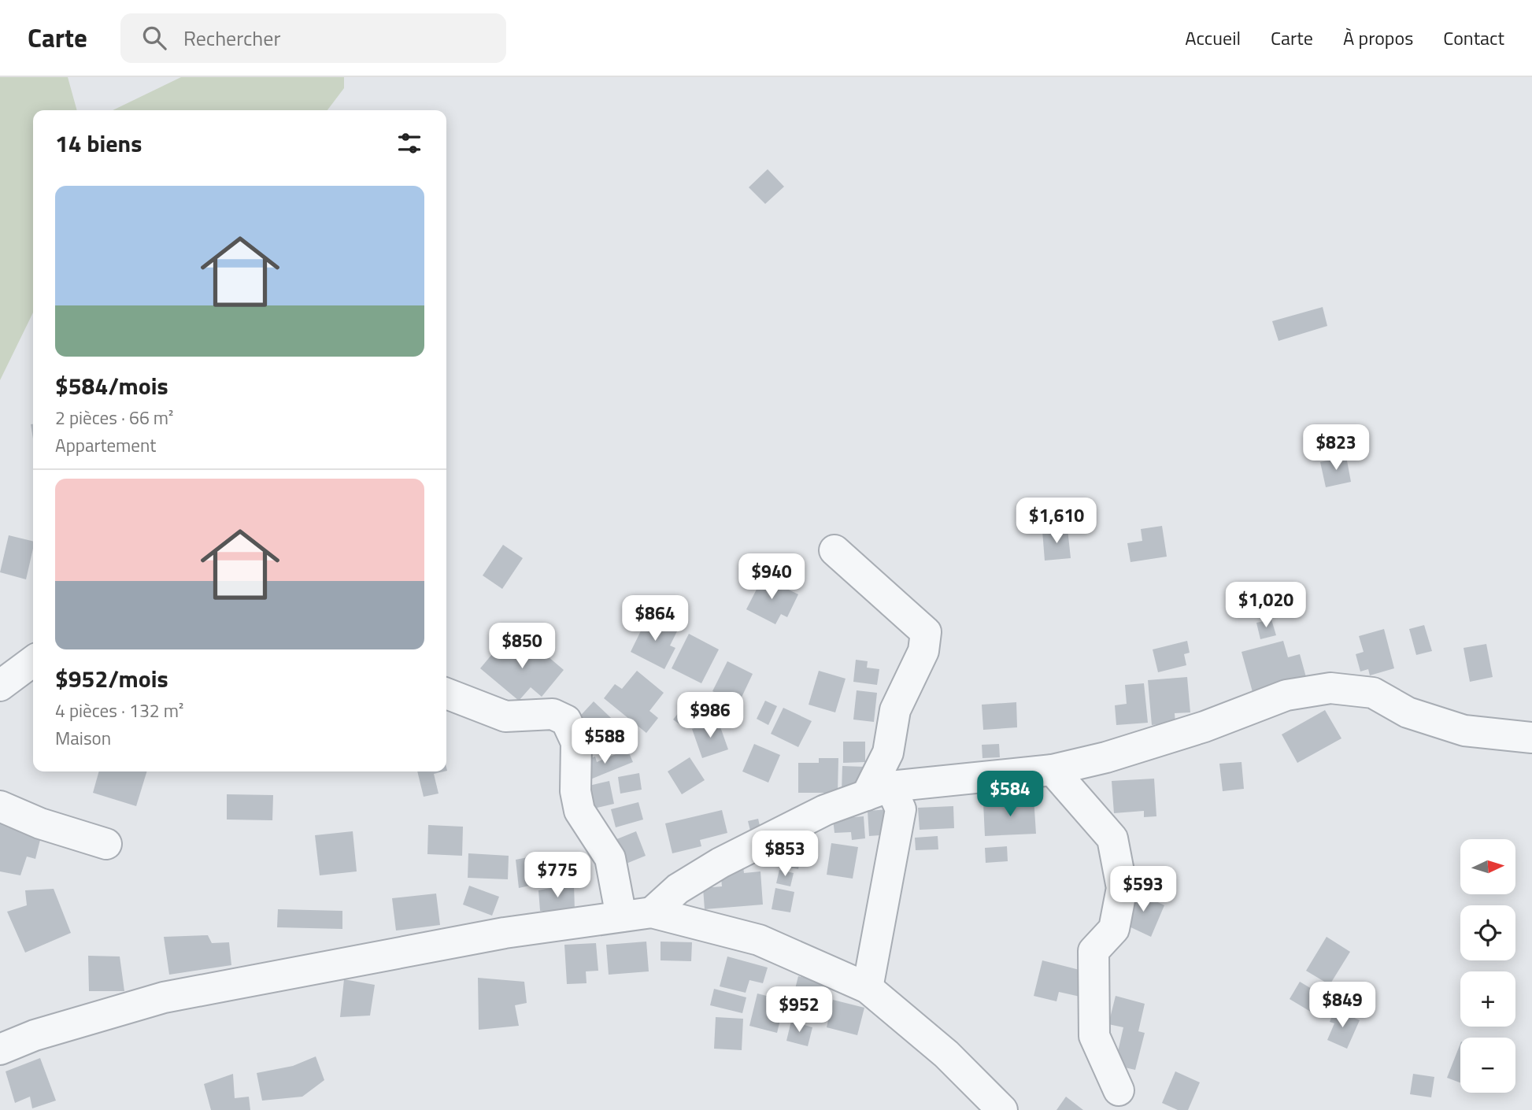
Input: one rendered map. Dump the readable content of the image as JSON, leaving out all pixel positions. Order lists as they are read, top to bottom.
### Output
{
  "north": "right",
  "page": {
    "header": "Carte",
    "search": "Rechercher",
    "nav": [
      "Accueil",
      "Carte",
      "À propos",
      "Contact"
    ],
    "heading": "14 biens",
    "list": [
      {
        "name": "$584/mois",
        "note": "2 pièces · 66 m² · Appartement"
      },
      {
        "name": "$952/mois",
        "note": "4 pièces · 132 m² · Maison"
      }
    ],
    "price": [
      "$823",
      "$1,610",
      "$940",
      "$1,020",
      "$864",
      "$850",
      "$986",
      "$588",
      "$584",
      "$853",
      "$775",
      "$593",
      "$849",
      "$952"
    ],
    "map_buttons": ["+", "−"]
  }
}
